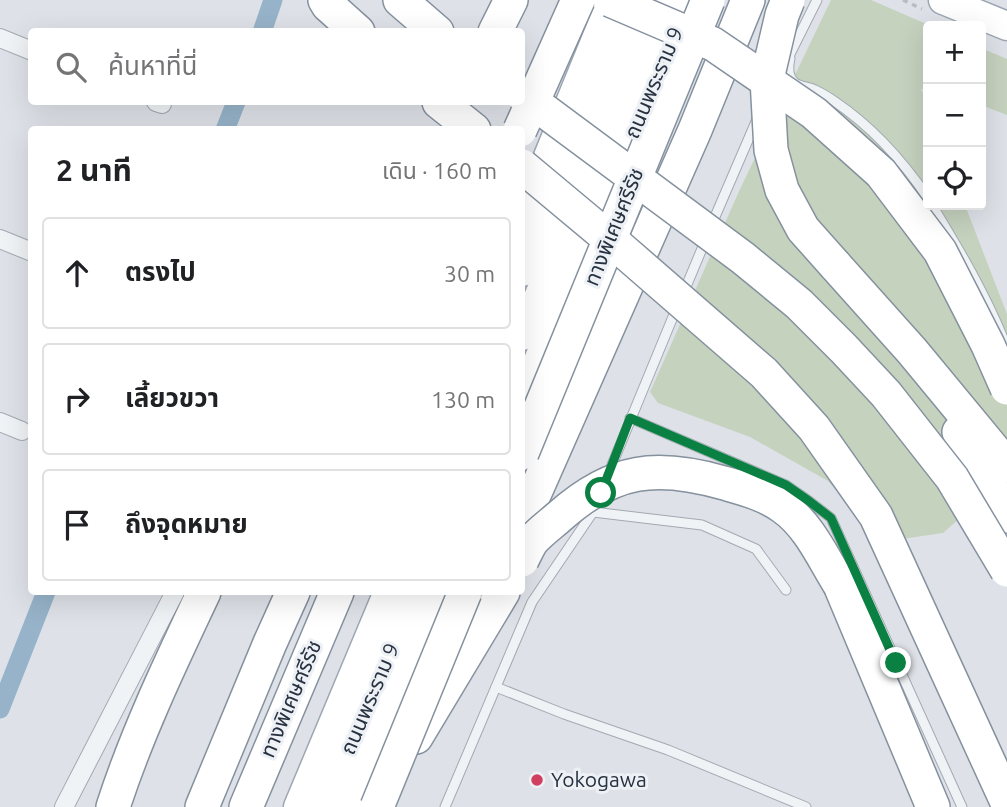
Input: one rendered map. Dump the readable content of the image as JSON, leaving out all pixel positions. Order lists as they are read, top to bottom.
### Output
{
  "streets": {
    "highway": ["ทางพิเศษศรีรัช"],
    "main road": ["ถนนพระราม 9"]
  },
  "places": ["Yokogawa"],
  "page": {
    "map_buttons": ["+", "−"],
    "search": "ค้นหาที่นี่",
    "heading": ["2 นาที", "เดิน · 160 m"],
    "list": [
      ["ตรงไป", "30 m"],
      ["เลี้ยวขวา", "130 m"],
      "ถึงจุดหมาย"
    ]
  }
}
